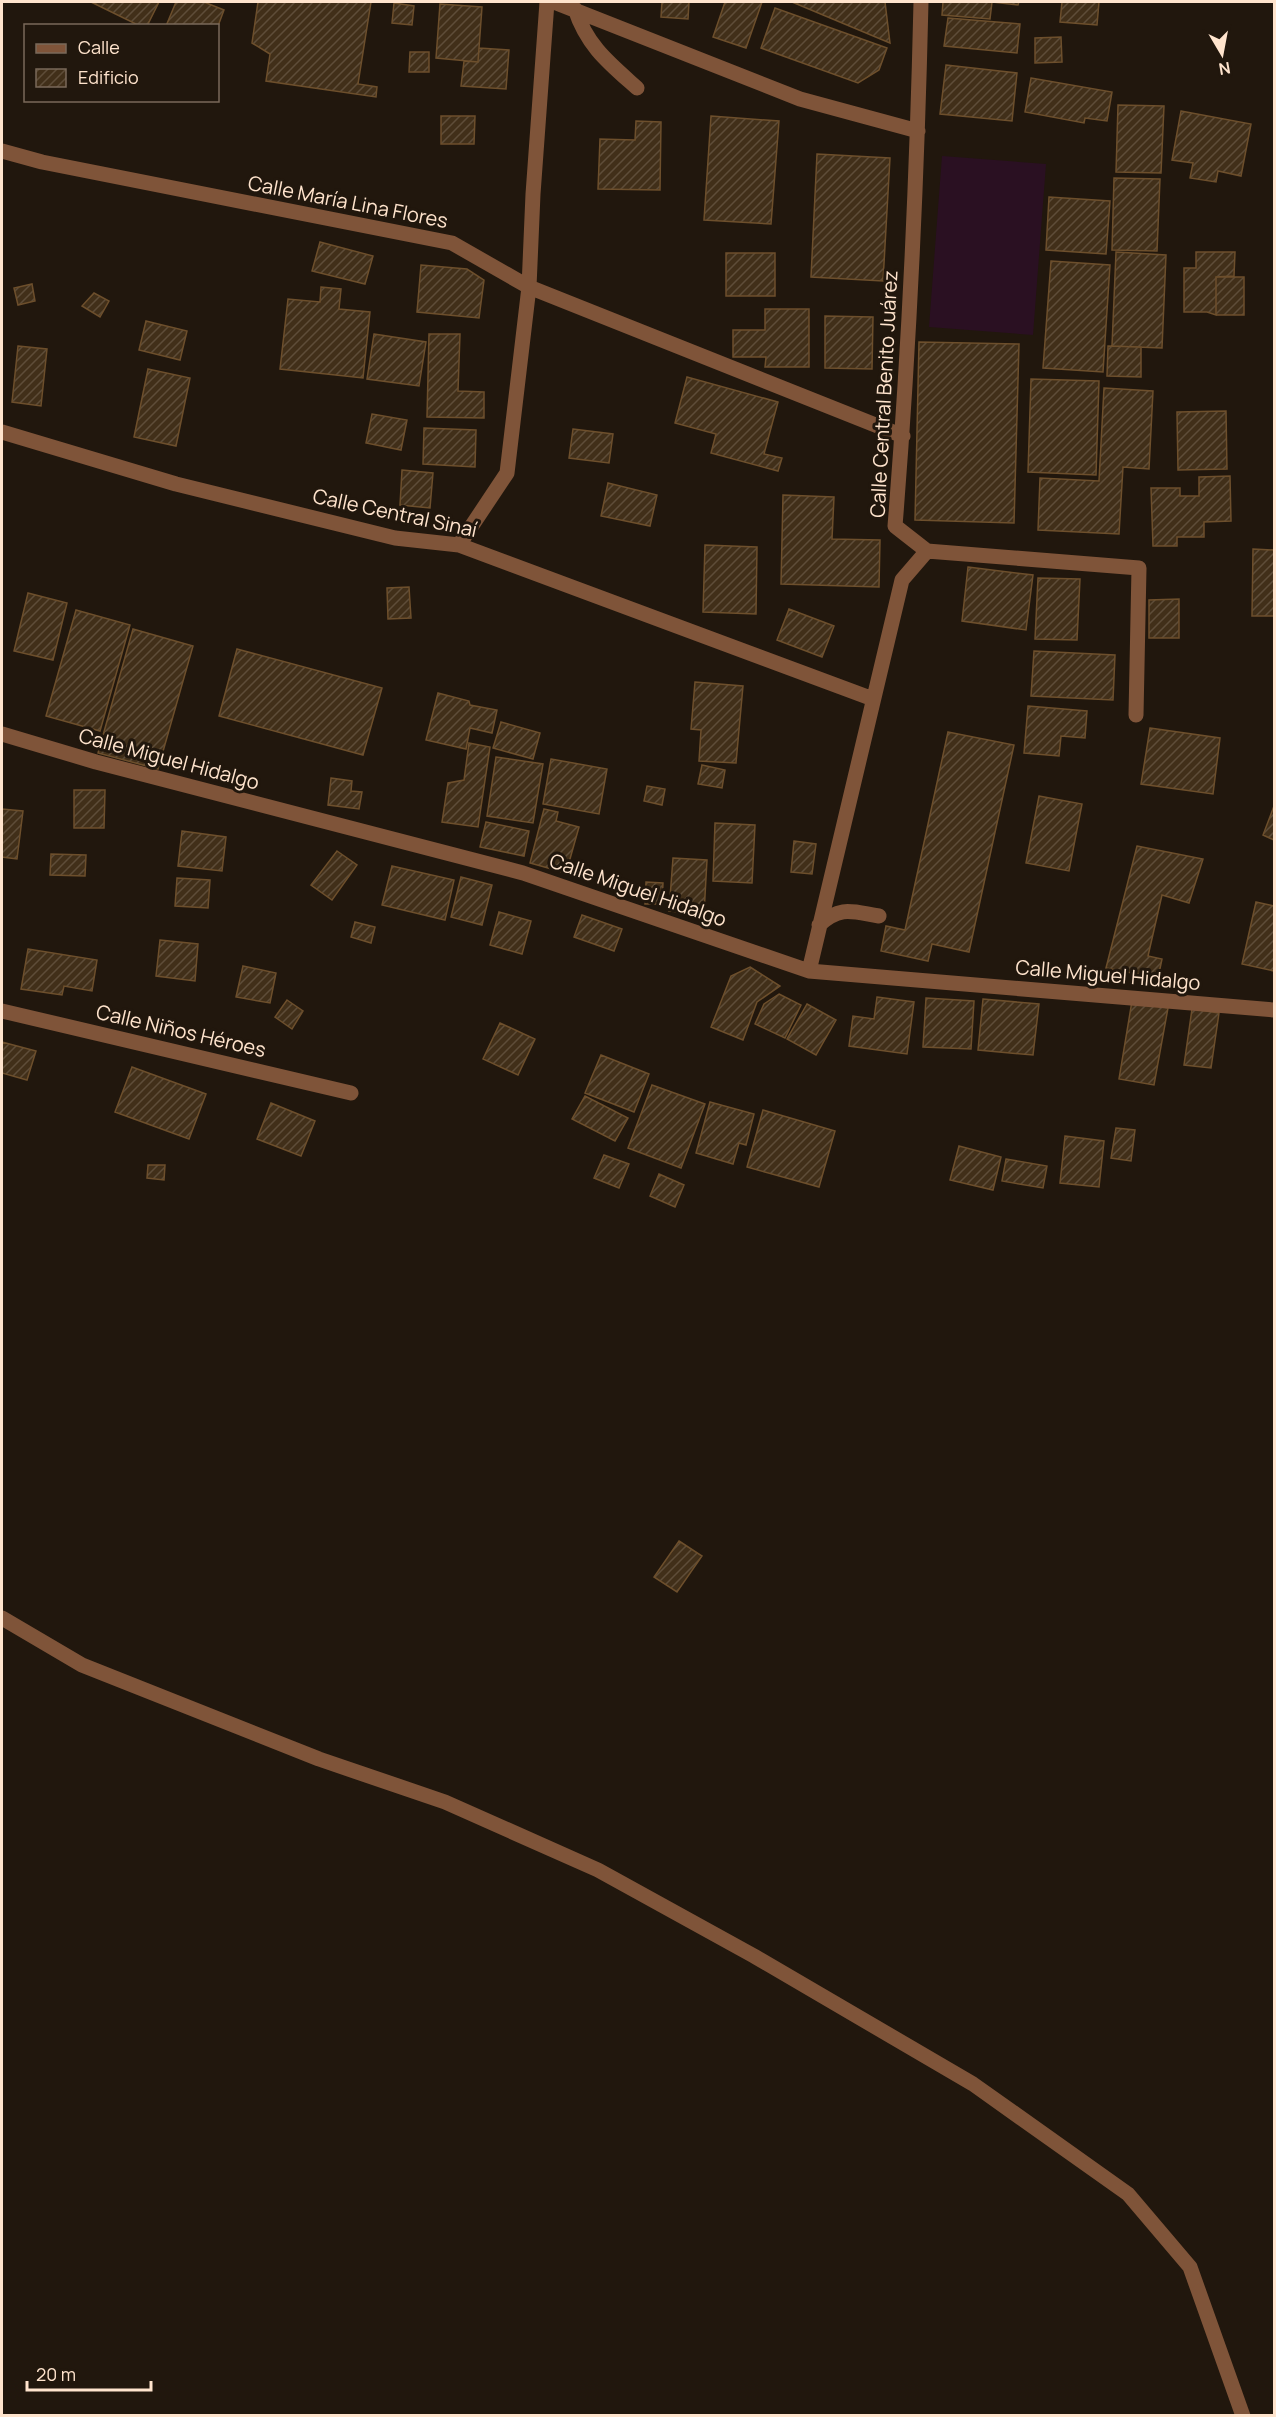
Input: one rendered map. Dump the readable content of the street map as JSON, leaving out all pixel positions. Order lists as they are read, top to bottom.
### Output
{
  "streets": {
    "street": [
      "Calle María Lina Flores",
      "Calle Central Benito Juárez",
      "Calle Central Sinaí",
      "Calle Miguel Hidalgo",
      "Calle Niños Héroes"
    ]
  },
  "crossings": [
    ["Calle María Lina Flores", "Calle Central Benito Juárez"]
  ],
  "legend": ["Calle", "Edificio"],
  "scale_bar": "20 m",
  "north": "bottom"
}
